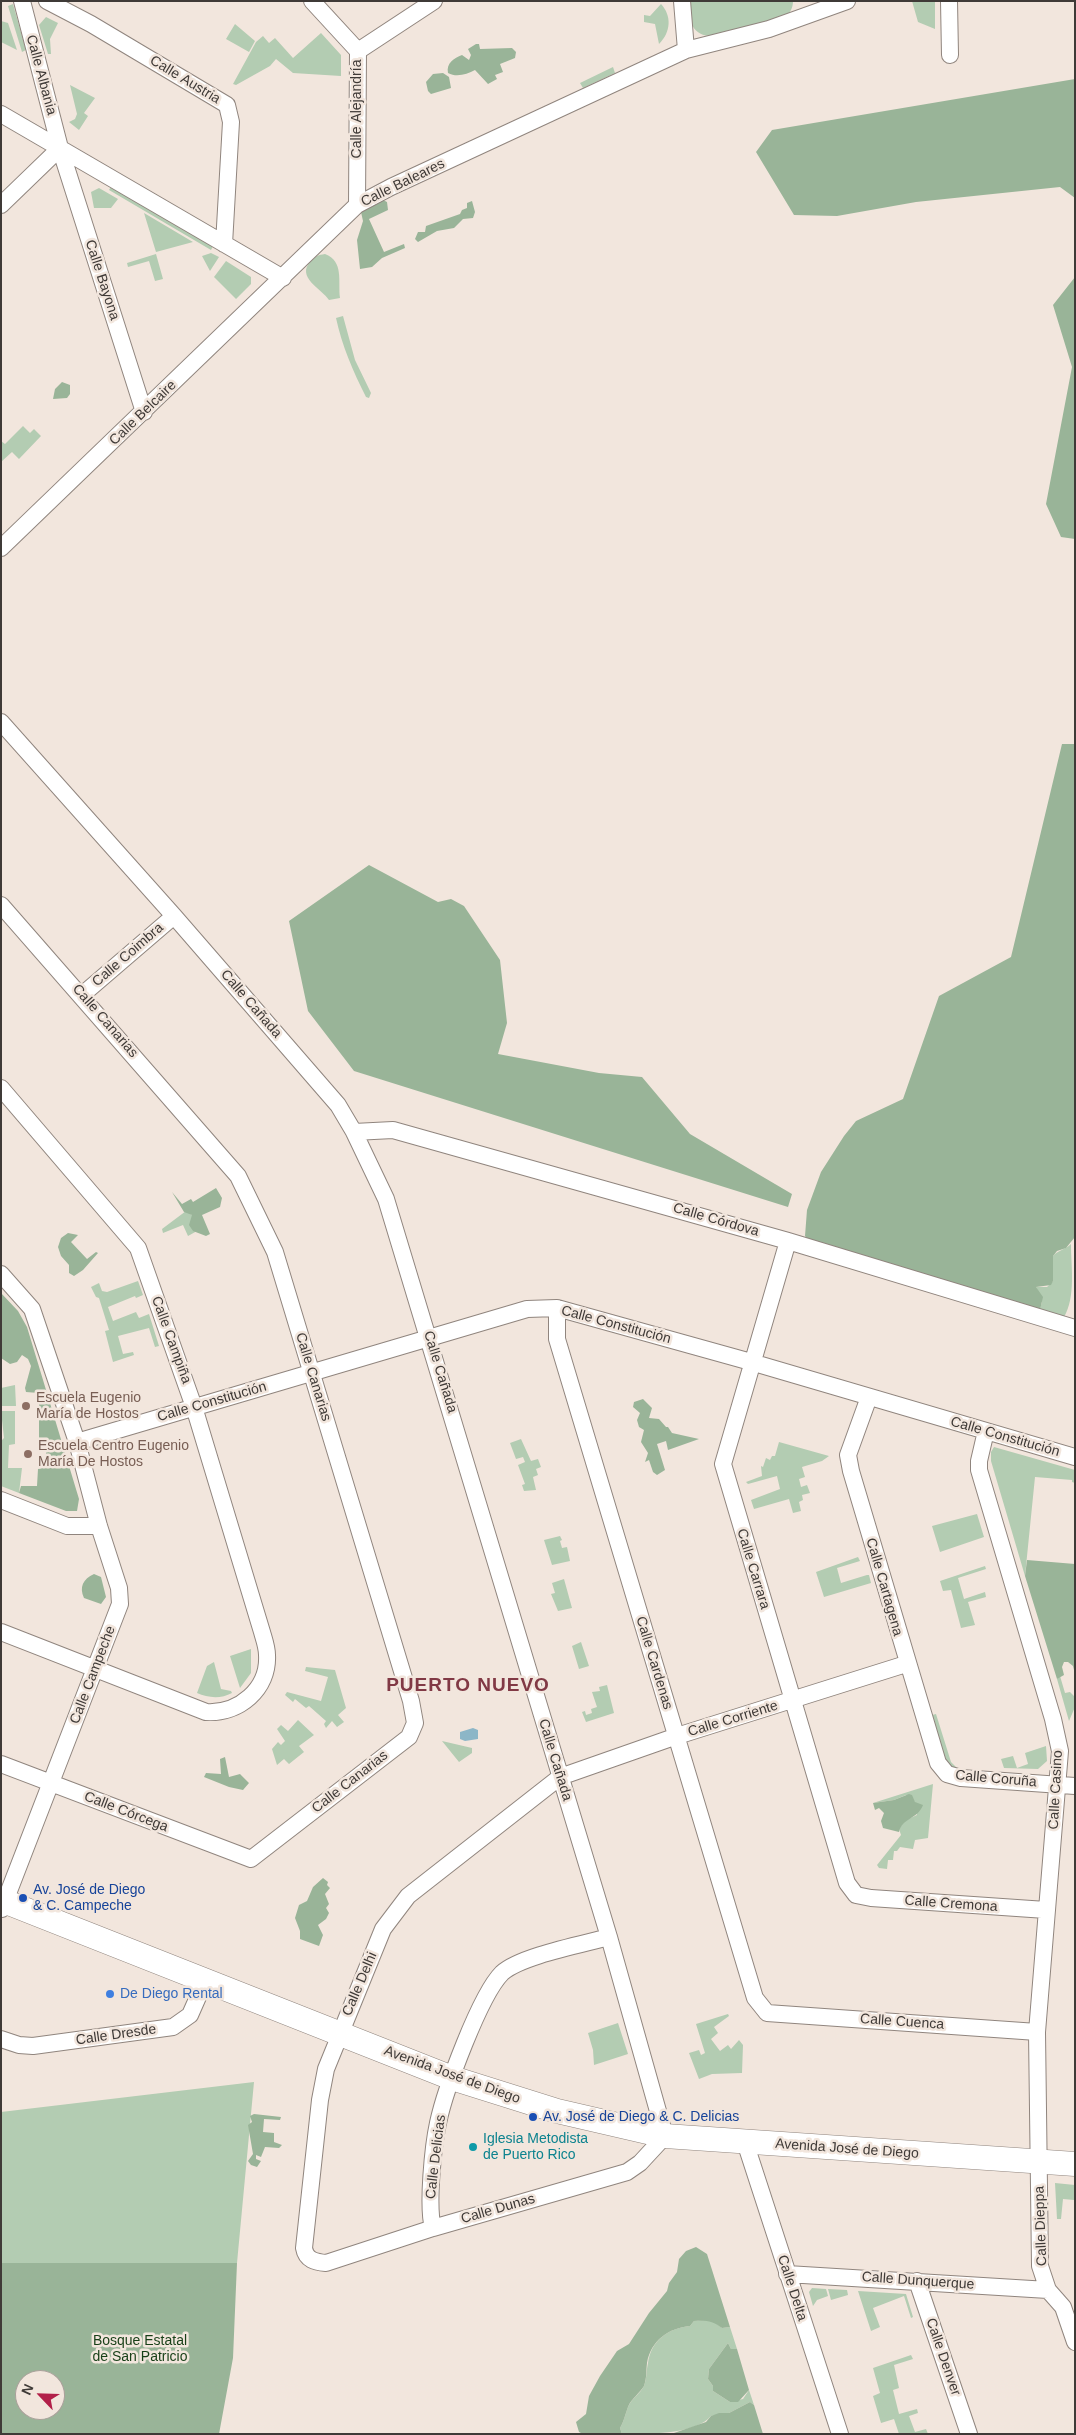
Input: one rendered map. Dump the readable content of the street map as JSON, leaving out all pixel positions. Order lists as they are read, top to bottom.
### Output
{
  "streets": {
    "main road": ["Avenida José de Diego"],
    "street": [
      "Calle Albania",
      "Calle Austria",
      "Calle Alejandría",
      "Calle Baleares",
      "Calle Bayona",
      "Calle Belcaire",
      "Calle Coimbra",
      "Calle Cañada",
      "Calle Canarias",
      "Calle Córdova",
      "Calle Constitución",
      "Calle Campiña",
      "Calle Carrara",
      "Calle Cartagena",
      "Calle Cardenas",
      "Calle Campeche",
      "Calle Corriente",
      "Calle Coruña",
      "Calle Casino",
      "Calle Córcega",
      "Calle Cremona",
      "Calle Delhi",
      "Calle Cuenca",
      "Calle Dresde",
      "Calle Delicias",
      "Calle Dunas",
      "Calle Dieppa",
      "Calle Dunquerque",
      "Calle Delta",
      "Calle Denver"
    ]
  },
  "crossings": [
    ["Calle Albania", "Calle Bayona"],
    ["Calle Alejandría", "Calle Baleares"],
    ["Calle Baleares", "Calle Belcaire"],
    ["Calle Bayona", "Calle Belcaire"],
    ["Calle Coimbra", "Calle Cañada"],
    ["Calle Coimbra", "Calle Canarias"],
    ["Calle Cañada", "Calle Córdova"],
    ["Calle Cañada", "Calle Constitución"],
    ["Calle Cañada", "Calle Corriente"],
    ["Calle Cañada", "Calle Delhi"],
    ["Calle Cañada", "Avenida José de Diego"],
    ["Calle Cañada", "Calle Delicias"],
    ["Calle Cañada", "Calle Dunas"],
    ["Calle Canarias", "Calle Constitución"],
    ["Calle Canarias", "Calle Córcega"],
    ["Calle Córdova", "Calle Carrara"],
    ["Calle Constitución", "Calle Campiña"],
    ["Calle Constitución", "Calle Carrara"],
    ["Calle Constitución", "Calle Cartagena"],
    ["Calle Constitución", "Calle Cardenas"],
    ["Calle Constitución", "Calle Campeche"],
    ["Calle Constitución", "Calle Casino"],
    ["Calle Campiña", "Calle Campeche"],
    ["Calle Carrara", "Calle Corriente"],
    ["Calle Carrara", "Calle Cremona"],
    ["Calle Cartagena", "Calle Corriente"],
    ["Calle Cartagena", "Calle Coruña"],
    ["Calle Cardenas", "Calle Corriente"],
    ["Calle Cardenas", "Calle Cuenca"],
    ["Calle Campeche", "Calle Córcega"],
    ["Calle Campeche", "Avenida José de Diego"],
    ["Calle Corriente", "Calle Delhi"],
    ["Calle Coruña", "Calle Casino"],
    ["Calle Casino", "Calle Cremona"],
    ["Calle Casino", "Calle Cuenca"],
    ["Calle Casino", "Avenida José de Diego"],
    ["Calle Casino", "Calle Dieppa"],
    ["Calle Delhi", "Avenida José de Diego"],
    ["Calle Delhi", "Calle Dunas"],
    ["Calle Dresde", "Avenida José de Diego"],
    ["Avenida José de Diego", "Calle Delicias"],
    ["Avenida José de Diego", "Calle Dunas"],
    ["Avenida José de Diego", "Calle Dieppa"],
    ["Avenida José de Diego", "Calle Delta"],
    ["Calle Delicias", "Calle Dunas"],
    ["Calle Dieppa", "Calle Dunquerque"],
    ["Calle Dunquerque", "Calle Delta"],
    ["Calle Dunquerque", "Calle Denver"]
  ],
  "districts": ["PUERTO NUEVO"],
  "parks": ["Bosque Estatal de San Patricio"],
  "places": [
    "Escuela Eugenio María de Hostos",
    "Escuela Centro Eugenio María De Hostos",
    "Av. José de Diego & C. Campeche",
    "De Diego Rental",
    "Av. José de Diego & C. Delicias",
    "Iglesia Metodista de Puerto Rico"
  ],
  "north": "top left"
}
